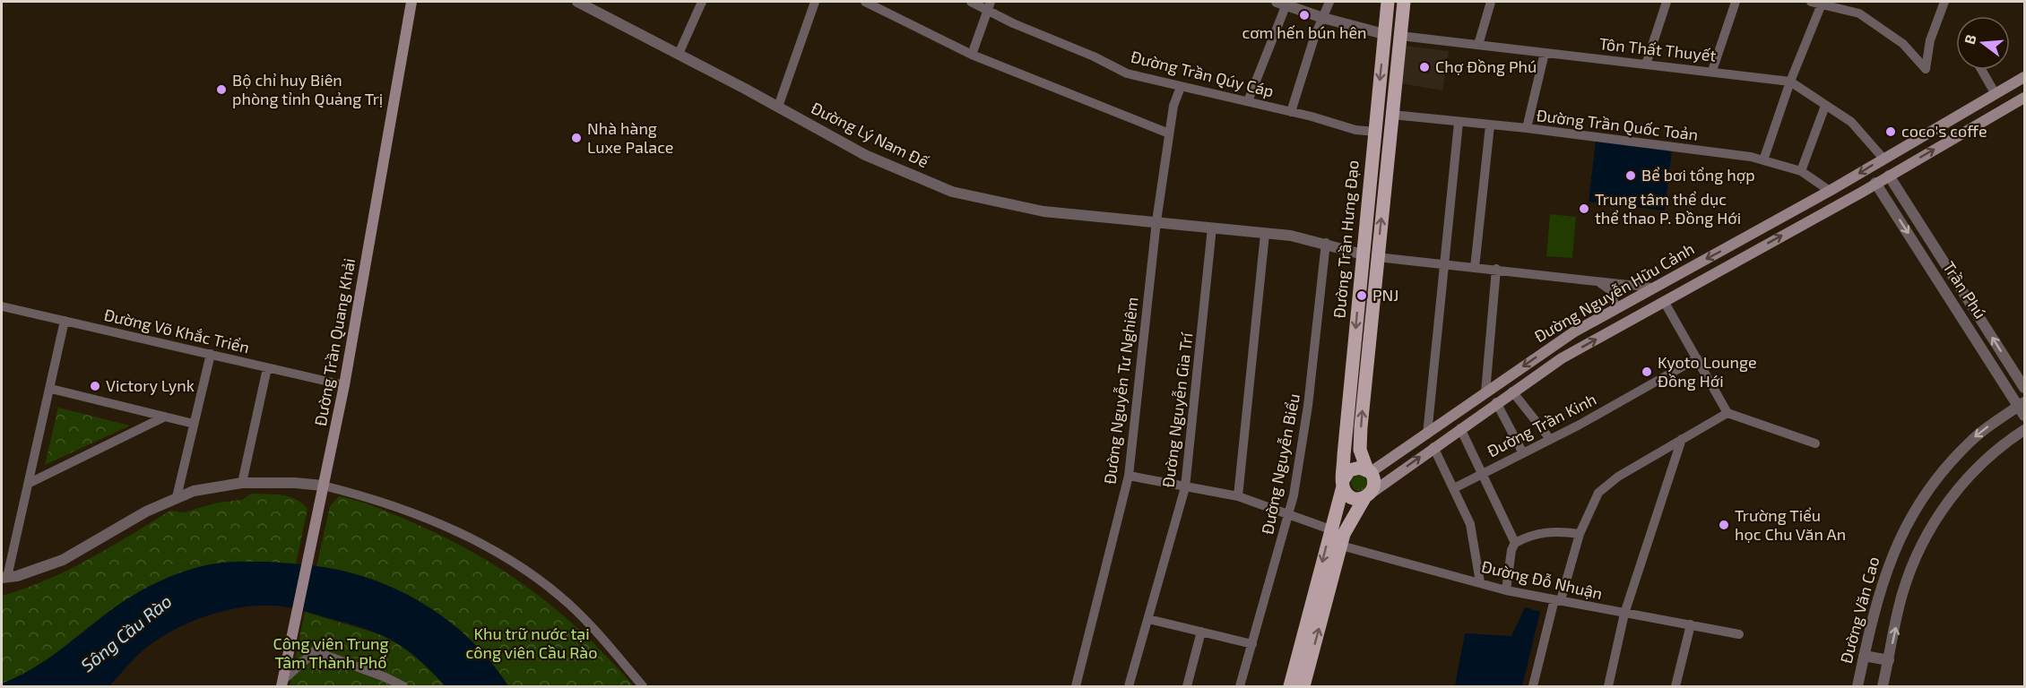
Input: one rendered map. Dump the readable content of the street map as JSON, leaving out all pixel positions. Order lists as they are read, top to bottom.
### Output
{
  "streets": {
    "main road": ["Đường Trần Hưng Đạo", "Đường Nguyễn Hữu Cảnh", "Đường Trần Quang Khải"],
    "street": [
      "Tôn Thất Thuyết",
      "Đường Trần Qúy Cáp",
      "Đường Trần Quốc Toản",
      "Đường Lý Nam Đế",
      "Trần Phú",
      "Đường Võ Khắc Triển",
      "Đường Nguyễn Tư Nghiêm",
      "Đường Nguyễn Gia Trí",
      "Đường Trần Kinh",
      "Đường Nguyễn Biểu",
      "Đường Đỗ Nhuận",
      "Đường Văn Cao"
    ]
  },
  "crossings": [
    ["Tôn Thất Thuyết", "Đường Trần Hưng Đạo"],
    ["Tôn Thất Thuyết", "Đường Nguyễn Hữu Cảnh"],
    ["Đường Trần Qúy Cáp", "Đường Trần Hưng Đạo"],
    ["Đường Trần Qúy Cáp", "Đường Nguyễn Tư Nghiêm"],
    ["Đường Trần Quốc Toản", "Đường Trần Hưng Đạo"],
    ["Đường Trần Quốc Toản", "Đường Nguyễn Hữu Cảnh"],
    ["Đường Lý Nam Đế", "Đường Trần Hưng Đạo"],
    ["Đường Lý Nam Đế", "Đường Nguyễn Tư Nghiêm"],
    ["Đường Lý Nam Đế", "Đường Nguyễn Gia Trí"],
    ["Đường Lý Nam Đế", "Đường Nguyễn Biểu"],
    ["Đường Trần Hưng Đạo", "Đường Nguyễn Hữu Cảnh"],
    ["Trần Phú", "Đường Nguyễn Hữu Cảnh"],
    ["Trần Phú", "Đường Văn Cao"],
    ["Đường Võ Khắc Triển", "Đường Trần Quang Khải"]
  ],
  "water": ["Sông Cầu Rào"],
  "parks": ["Khu trữ nước tại công viên Cầu Rào", "Công viên Trung Tâm Thành Phố"],
  "places": [
    "cơm hến bún hên",
    "Chợ Đồng Phú",
    "Bộ chỉ huy Biên phòng tỉnh Quảng Trị",
    "coco's coffe",
    "Nhà hàng Luxe Palace",
    "Bể bơi tổng hợp",
    "Trung tâm thể dục thể thao P. Đồng Hới",
    "PNJ",
    "Kyoto Lounge Đồng Hới",
    "Victory Lynk",
    "Trường Tiểu học Chu Văn An"
  ],
  "north": "left"
}
